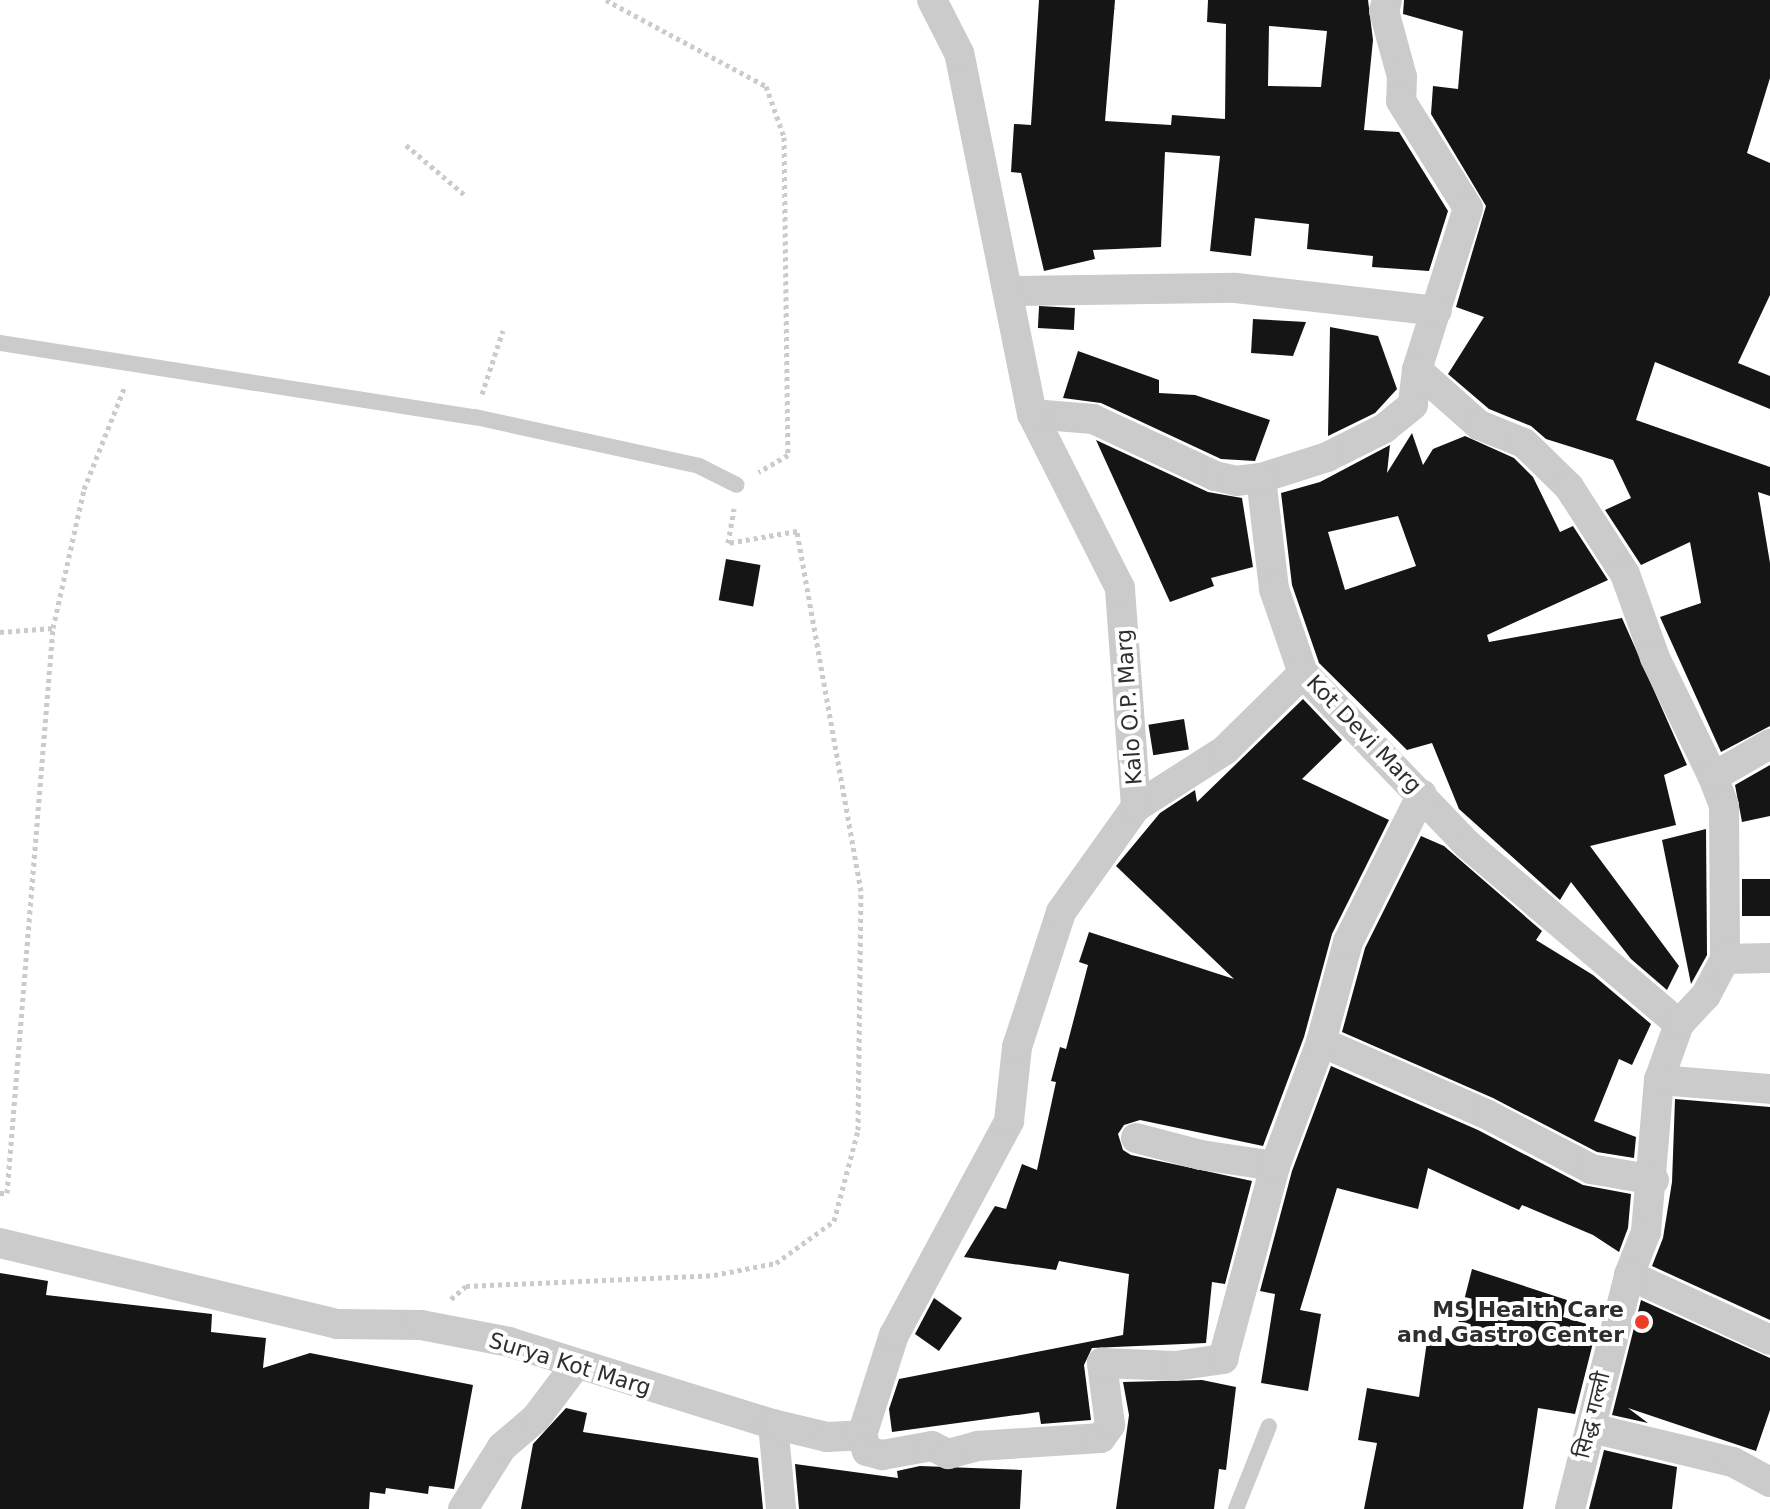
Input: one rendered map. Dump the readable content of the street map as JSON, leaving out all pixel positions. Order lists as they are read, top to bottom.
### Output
{
  "streets": {
    "street": [
      "Kalo O.P. Marg",
      "Kot Devi Marg",
      "Surya Kot Marg",
      "सिद्ध गल्ली"
    ]
  },
  "places": ["MS Health Care and Gastro Center"]
}
